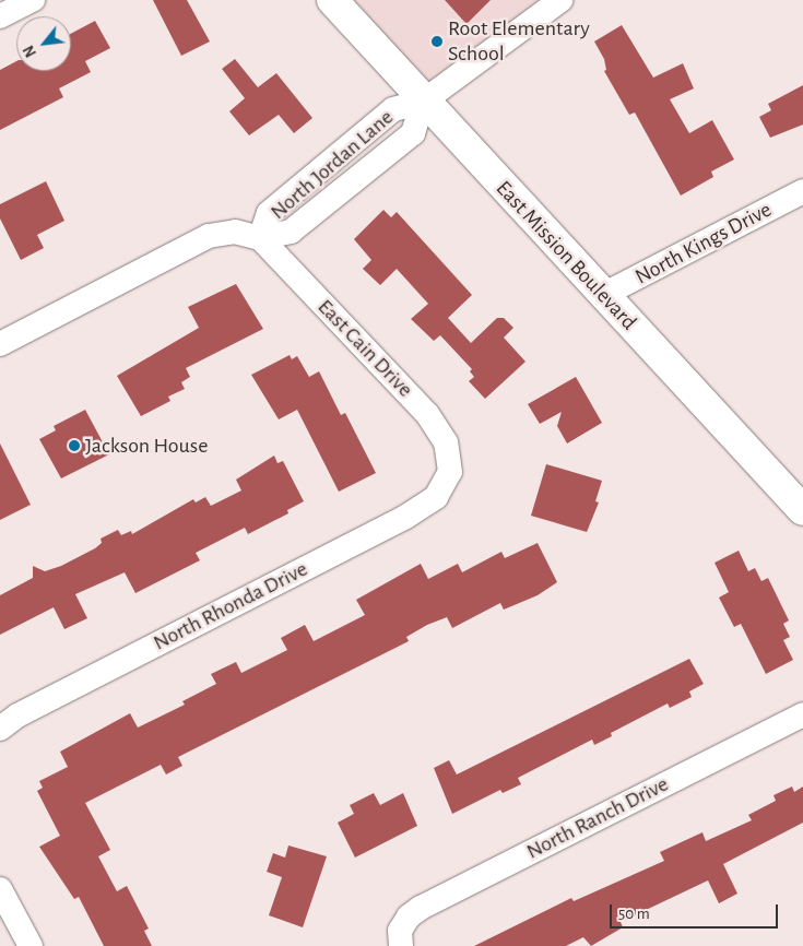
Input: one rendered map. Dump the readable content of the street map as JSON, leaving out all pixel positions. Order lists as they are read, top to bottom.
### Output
{
  "streets": {
    "main road": ["East Mission Boulevard"],
    "street": [
      "North Jordan Lane",
      "North Kings Drive",
      "East Cain Drive",
      "North Rhonda Drive",
      "North Ranch Drive"
    ]
  },
  "crossings": [
    ["North Jordan Lane", "East Mission Boulevard"],
    ["North Jordan Lane", "East Cain Drive"],
    ["North Kings Drive", "East Mission Boulevard"],
    ["East Cain Drive", "North Rhonda Drive"]
  ],
  "places": ["Root Elementary School", "Jackson House"],
  "scale_bar": "50 m",
  "north": "bottom left"
}
